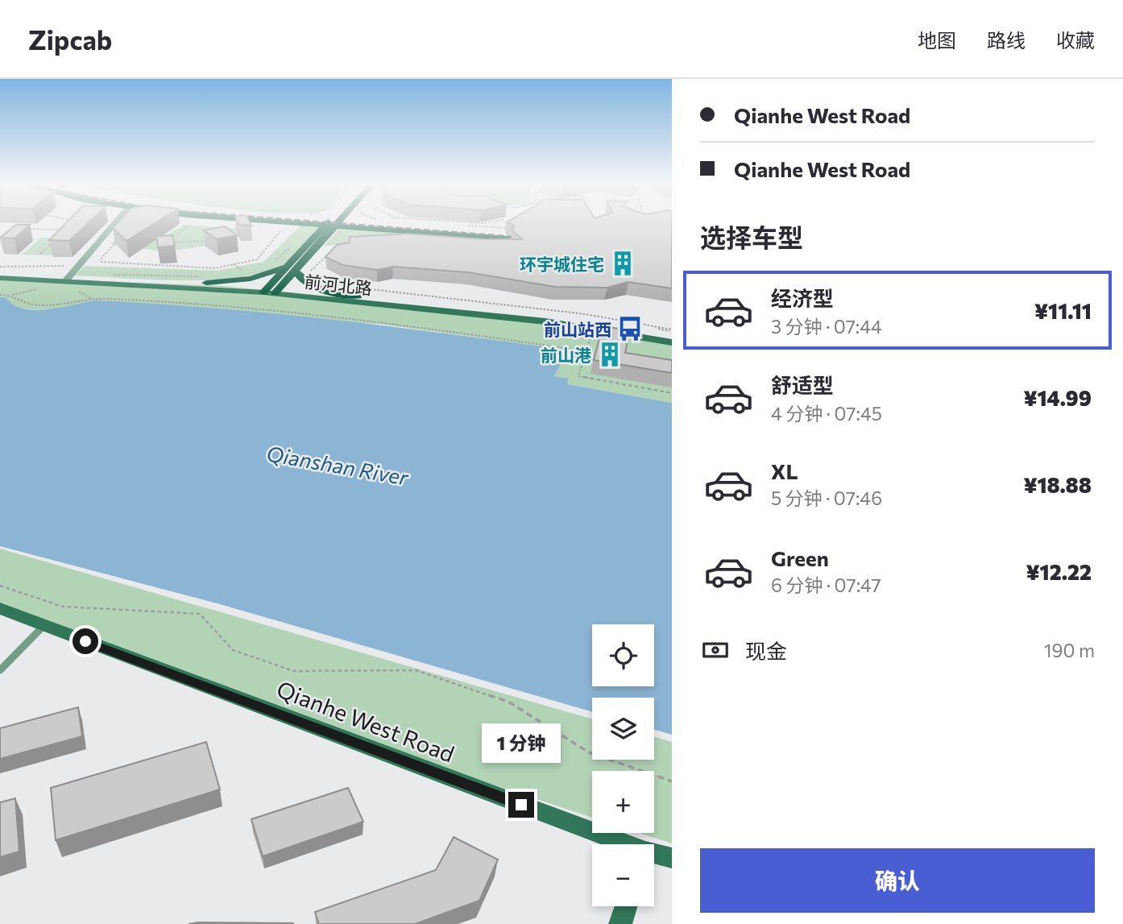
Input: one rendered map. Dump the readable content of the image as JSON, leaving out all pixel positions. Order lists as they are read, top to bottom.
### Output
{
  "streets": {
    "main road": ["前河北路", "Qianhe West Road"]
  },
  "water": ["Qianshan River"],
  "places": {
    "building": ["环宇城住宅", "前山港"],
    "bus stop": ["前山站西"]
  },
  "page": {
    "header": "Zipcab",
    "nav": ["地图", "路线", "收藏"],
    "banner": ["Qianhe West Road", "Qianhe West Road"],
    "heading": "选择车型",
    "list": [
      {
        "name": "经济型",
        "note": "3 分钟 · 07:44",
        "value": "¥11.11"
      },
      {
        "name": "舒适型",
        "note": "4 分钟 · 07:45",
        "value": "¥14.99"
      },
      {
        "name": "XL",
        "note": "5 分钟 · 07:46",
        "value": "¥18.88"
      },
      {
        "name": "Green",
        "note": "6 分钟 · 07:47",
        "value": "¥12.22"
      }
    ],
    "pay": ["现金", "190 m"],
    "map_buttons": ["+", "−"],
    "bubble": "1 分钟",
    "buttons": "确认"
  }
}
